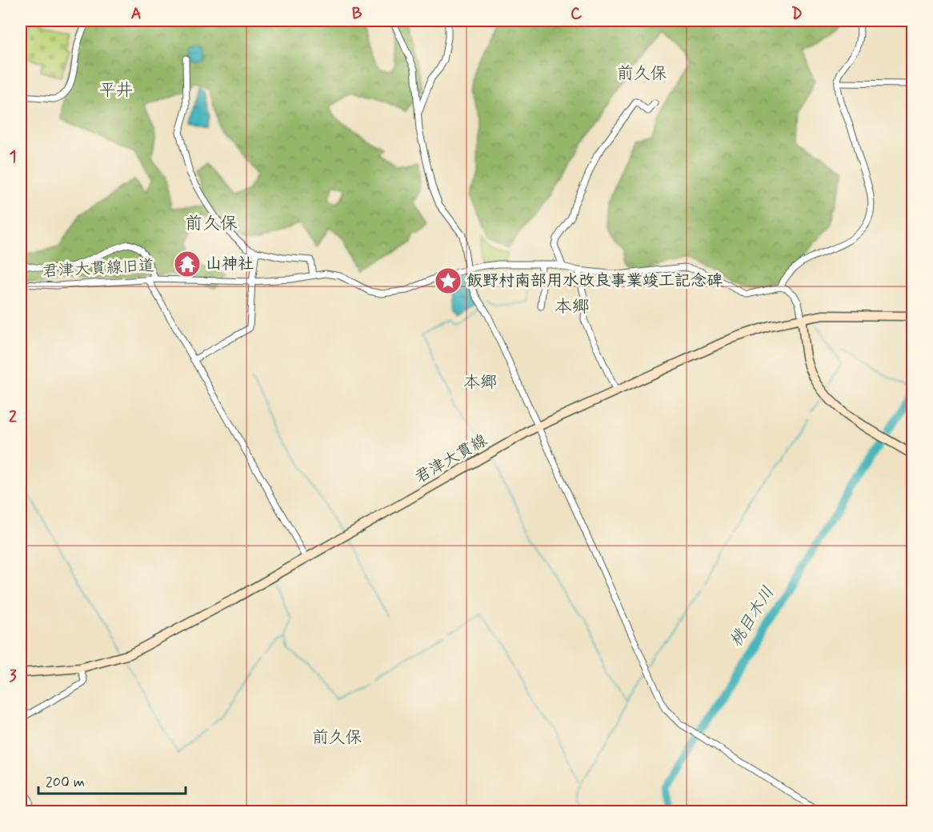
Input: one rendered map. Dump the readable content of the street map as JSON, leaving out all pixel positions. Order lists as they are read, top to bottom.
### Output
{
  "streets": {
    "main road": ["君津大貫線"],
    "street": ["君津大貫線旧道"]
  },
  "districts": [
    "前久保",
    "平井",
    "前久保",
    "本郷",
    "本郷",
    "前久保"
  ],
  "water": ["桃目木川"],
  "places": {
    "temple": ["山神社"],
    "place": ["飯野村南部用水改良事業竣工記念碑"]
  },
  "scale_bar": "200 m",
  "grid": {
    "columns": [
      "A",
      "B",
      "C",
      "D"
    ],
    "rows": ["1", "2", "3"]
  }
}
